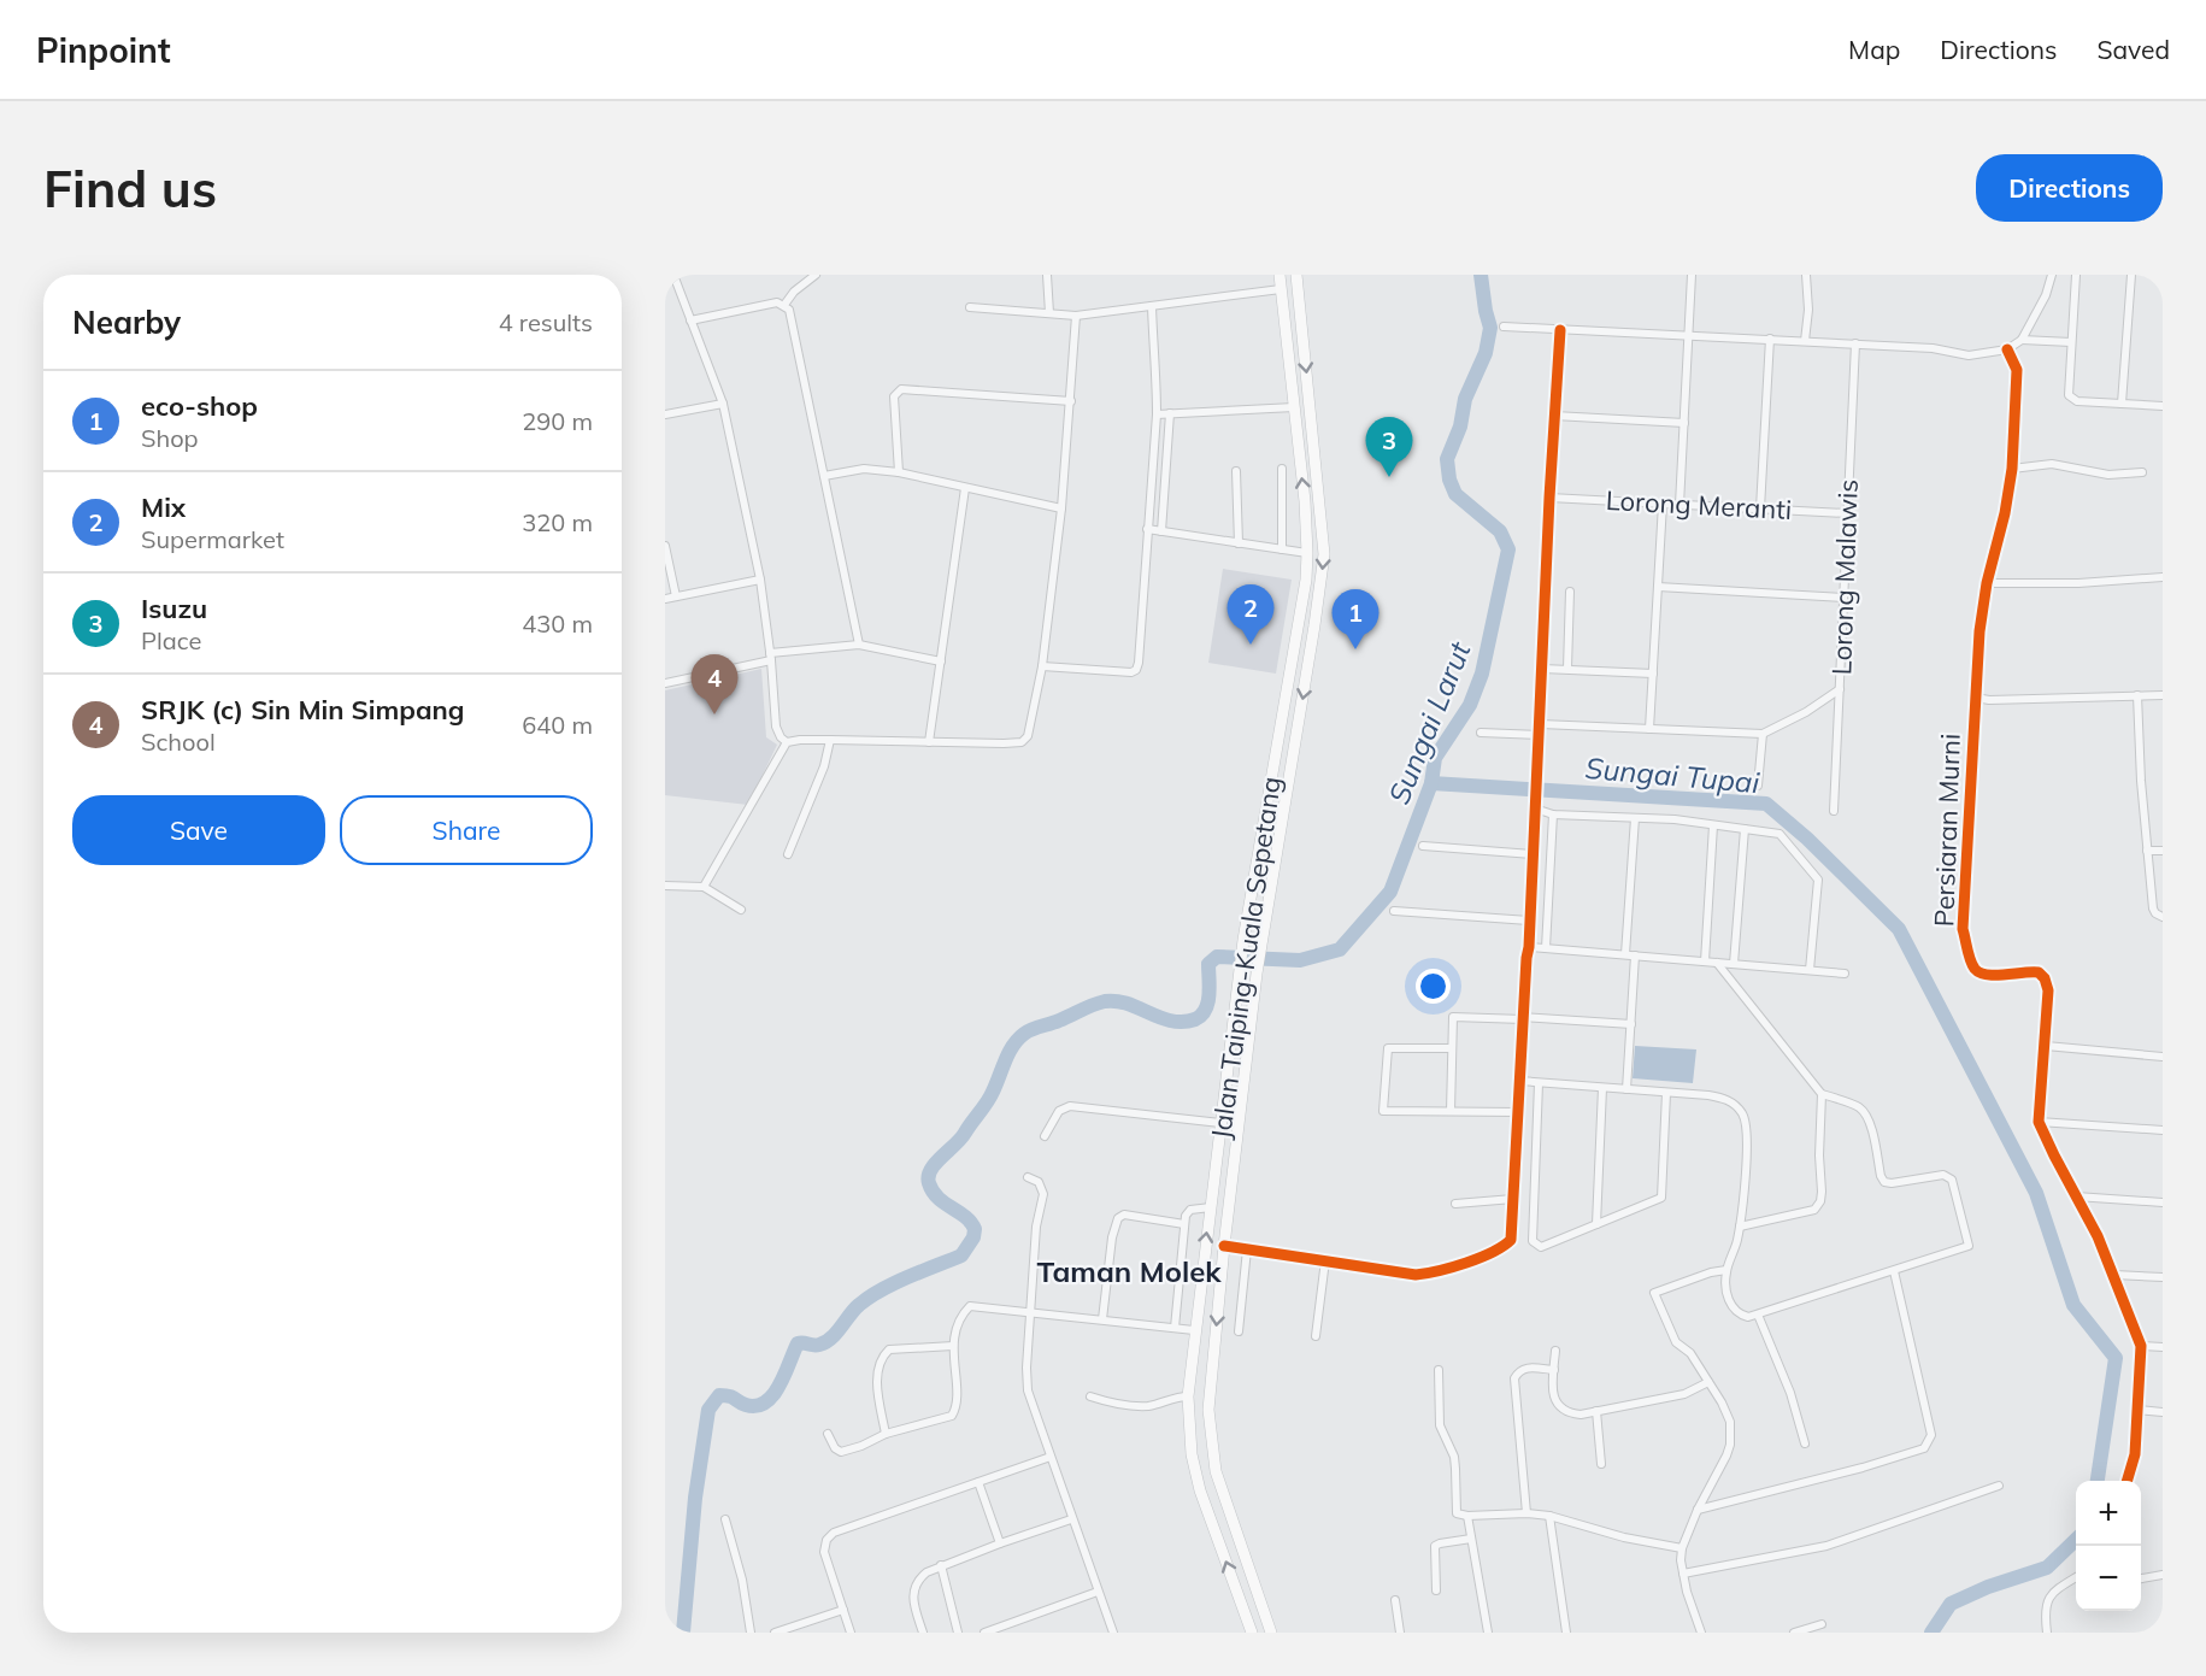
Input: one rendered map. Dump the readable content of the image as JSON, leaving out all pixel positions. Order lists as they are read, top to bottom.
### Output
{
  "streets": {
    "main road": ["Jalan Taiping-Kuala Sepetang"],
    "street": ["Lorong Meranti", "Lorong Malawis", "Persiaran Murni"]
  },
  "crossings": [
    ["Lorong Meranti", "Lorong Malawis"]
  ],
  "districts": ["Taman Molek"],
  "water": ["Sungai Larut", "Sungai Tupai"],
  "page": {
    "header": "Pinpoint",
    "nav": ["Map", "Directions", "Saved"],
    "buttons": [
      "Directions",
      ["Save", "Share"]
    ],
    "title": "Find us",
    "heading": ["Nearby", "4 results"],
    "list": [
      {
        "mark": "1",
        "name": "eco-shop",
        "note": "Shop",
        "value": "290 m"
      },
      {
        "mark": "2",
        "name": "Mix",
        "note": "Supermarket",
        "value": "320 m"
      },
      {
        "mark": "3",
        "name": "Isuzu",
        "note": "Place",
        "value": "430 m"
      },
      {
        "mark": "4",
        "name": "SRJK (c) Sin Min Simpang",
        "note": "School",
        "value": "640 m"
      }
    ],
    "pins": [
      "3",
      "2",
      "1",
      "4"
    ],
    "map_buttons": ["+", "−"]
  }
}
